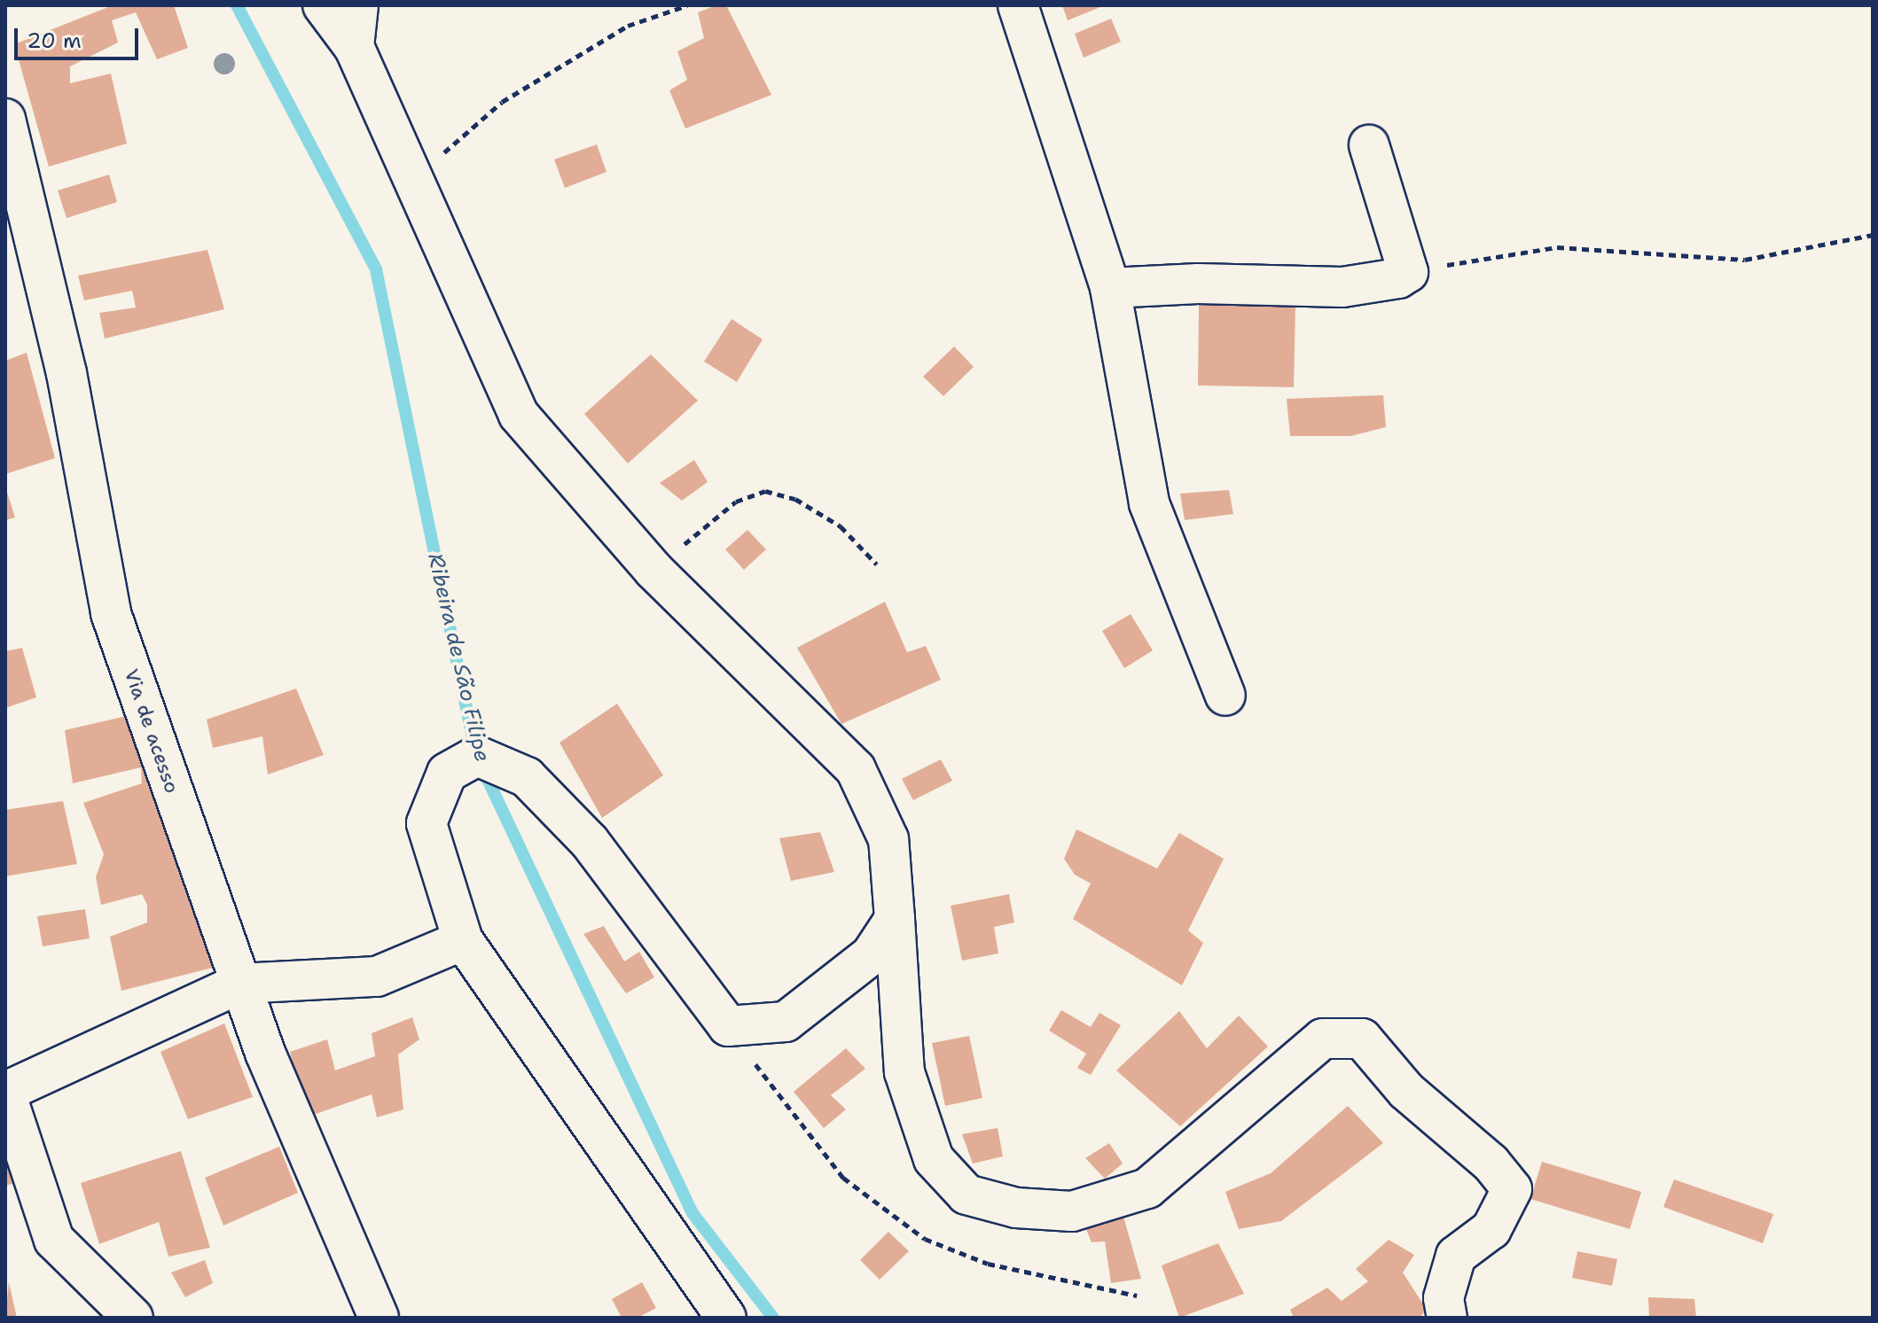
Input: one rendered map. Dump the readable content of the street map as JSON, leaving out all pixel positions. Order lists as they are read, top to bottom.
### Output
{
  "streets": {
    "street": ["Via de acesso"]
  },
  "water": ["Ribeira de São Filipe"],
  "scale_bar": "20 m"
}
